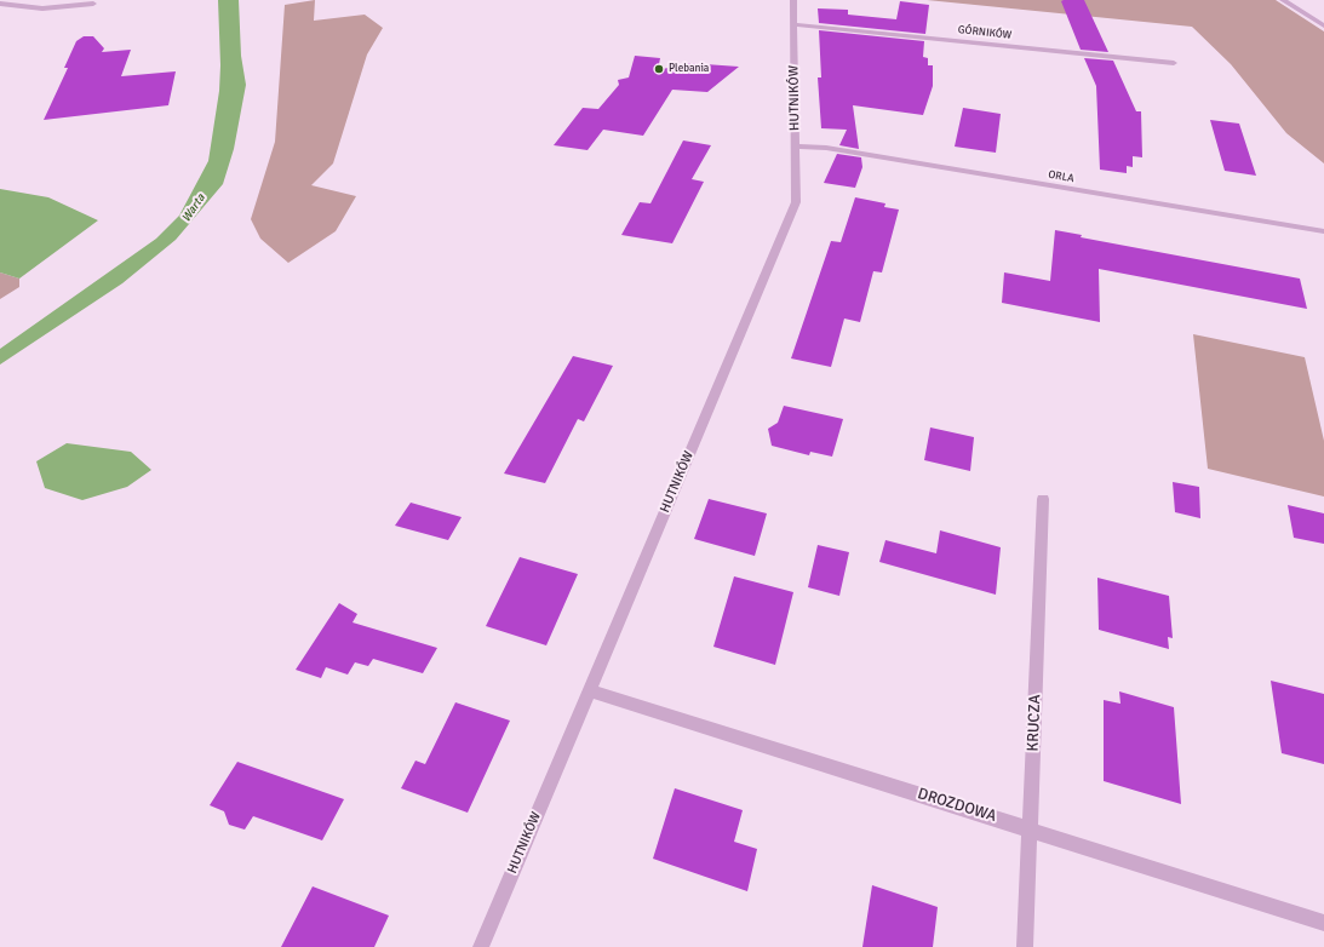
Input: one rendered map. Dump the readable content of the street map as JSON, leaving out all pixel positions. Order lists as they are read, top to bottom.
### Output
{
  "streets": {
    "street": [
      "GÓRNIKÓW",
      "HUTNIKÓW",
      "ORLA",
      "KRUCZA",
      "DROZDOWA"
    ]
  },
  "crossings": [
    ["GÓRNIKÓW", "HUTNIKÓW"],
    ["HUTNIKÓW", "ORLA"],
    ["HUTNIKÓW", "DROZDOWA"],
    ["KRUCZA", "DROZDOWA"]
  ],
  "water": ["Warta"],
  "places": ["Plebania"]
}
